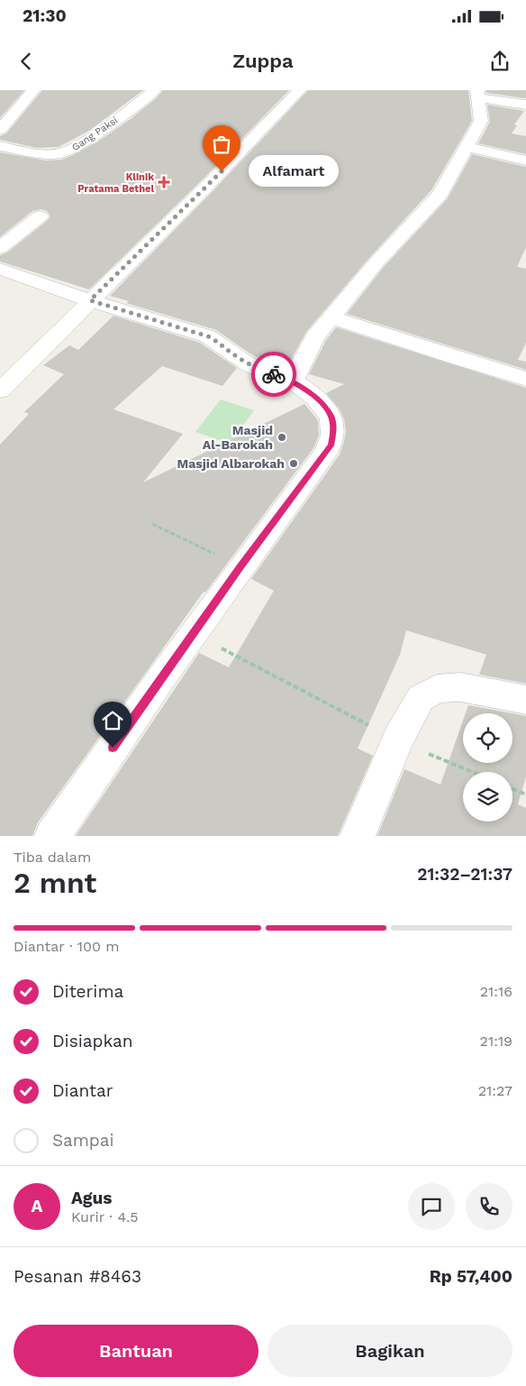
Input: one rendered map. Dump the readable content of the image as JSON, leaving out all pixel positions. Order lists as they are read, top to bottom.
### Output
{
  "streets": {
    "street": ["Gang Paksi"]
  },
  "places": {
    "other": ["Alfamart", "Masjid Al-Barokah", "Masjid Albarokah"],
    "health": ["Klinik Pratama Bethel"]
  },
  "page": {
    "status": "21:30",
    "header": "Zuppa",
    "bubble": "Alfamart",
    "heading": ["2 mnt", "Tiba dalam", "21:32–21:37"],
    "panel": [
      "Agus",
      "Kurir · 4.5",
      "Pesanan #8463",
      "Rp 57,400"
    ],
    "bar": "Diantar · 100 m",
    "list": [
      ["Diterima", "21:16"],
      ["Disiapkan", "21:19"],
      ["Diantar", "21:27"],
      "Sampai"
    ],
    "round": "A",
    "buttons": ["Bantuan", "Bagikan"]
  }
}
